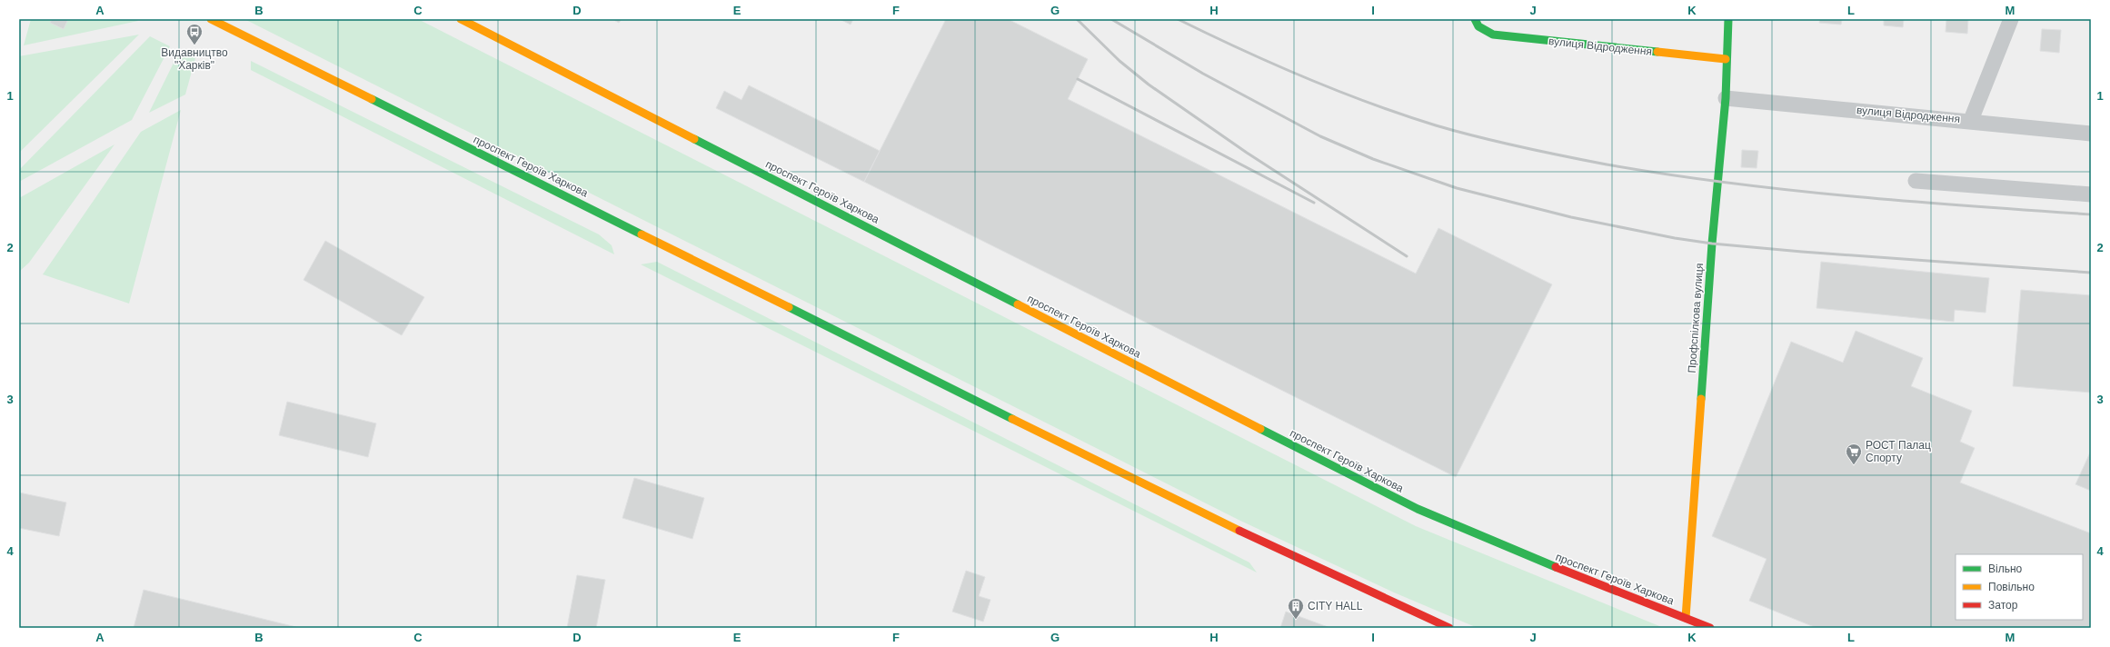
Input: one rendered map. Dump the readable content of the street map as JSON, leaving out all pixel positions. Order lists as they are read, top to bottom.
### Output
{
  "streets": {
    "main road": ["вулиця Відродження", "проспект Героїв Харкова", "Профспілкова вулиця"]
  },
  "crossings": [
    ["вулиця Відродження", "Профспілкова вулиця"],
    ["проспект Героїв Харкова", "Профспілкова вулиця"]
  ],
  "places": {
    "bus stop": ["Видавництво \"Харків\""],
    "supermarket": ["РОСТ Палац Спорту"],
    "building": ["CITY HALL"]
  },
  "legend": ["Вільно", "Повільно", "Затор"],
  "grid": {
    "columns": [
      "A",
      "B",
      "C",
      "D",
      "E",
      "F",
      "G",
      "H",
      "I",
      "J",
      "K",
      "L",
      "M"
    ],
    "rows": [
      "1",
      "2",
      "3",
      "4"
    ]
  }
}
